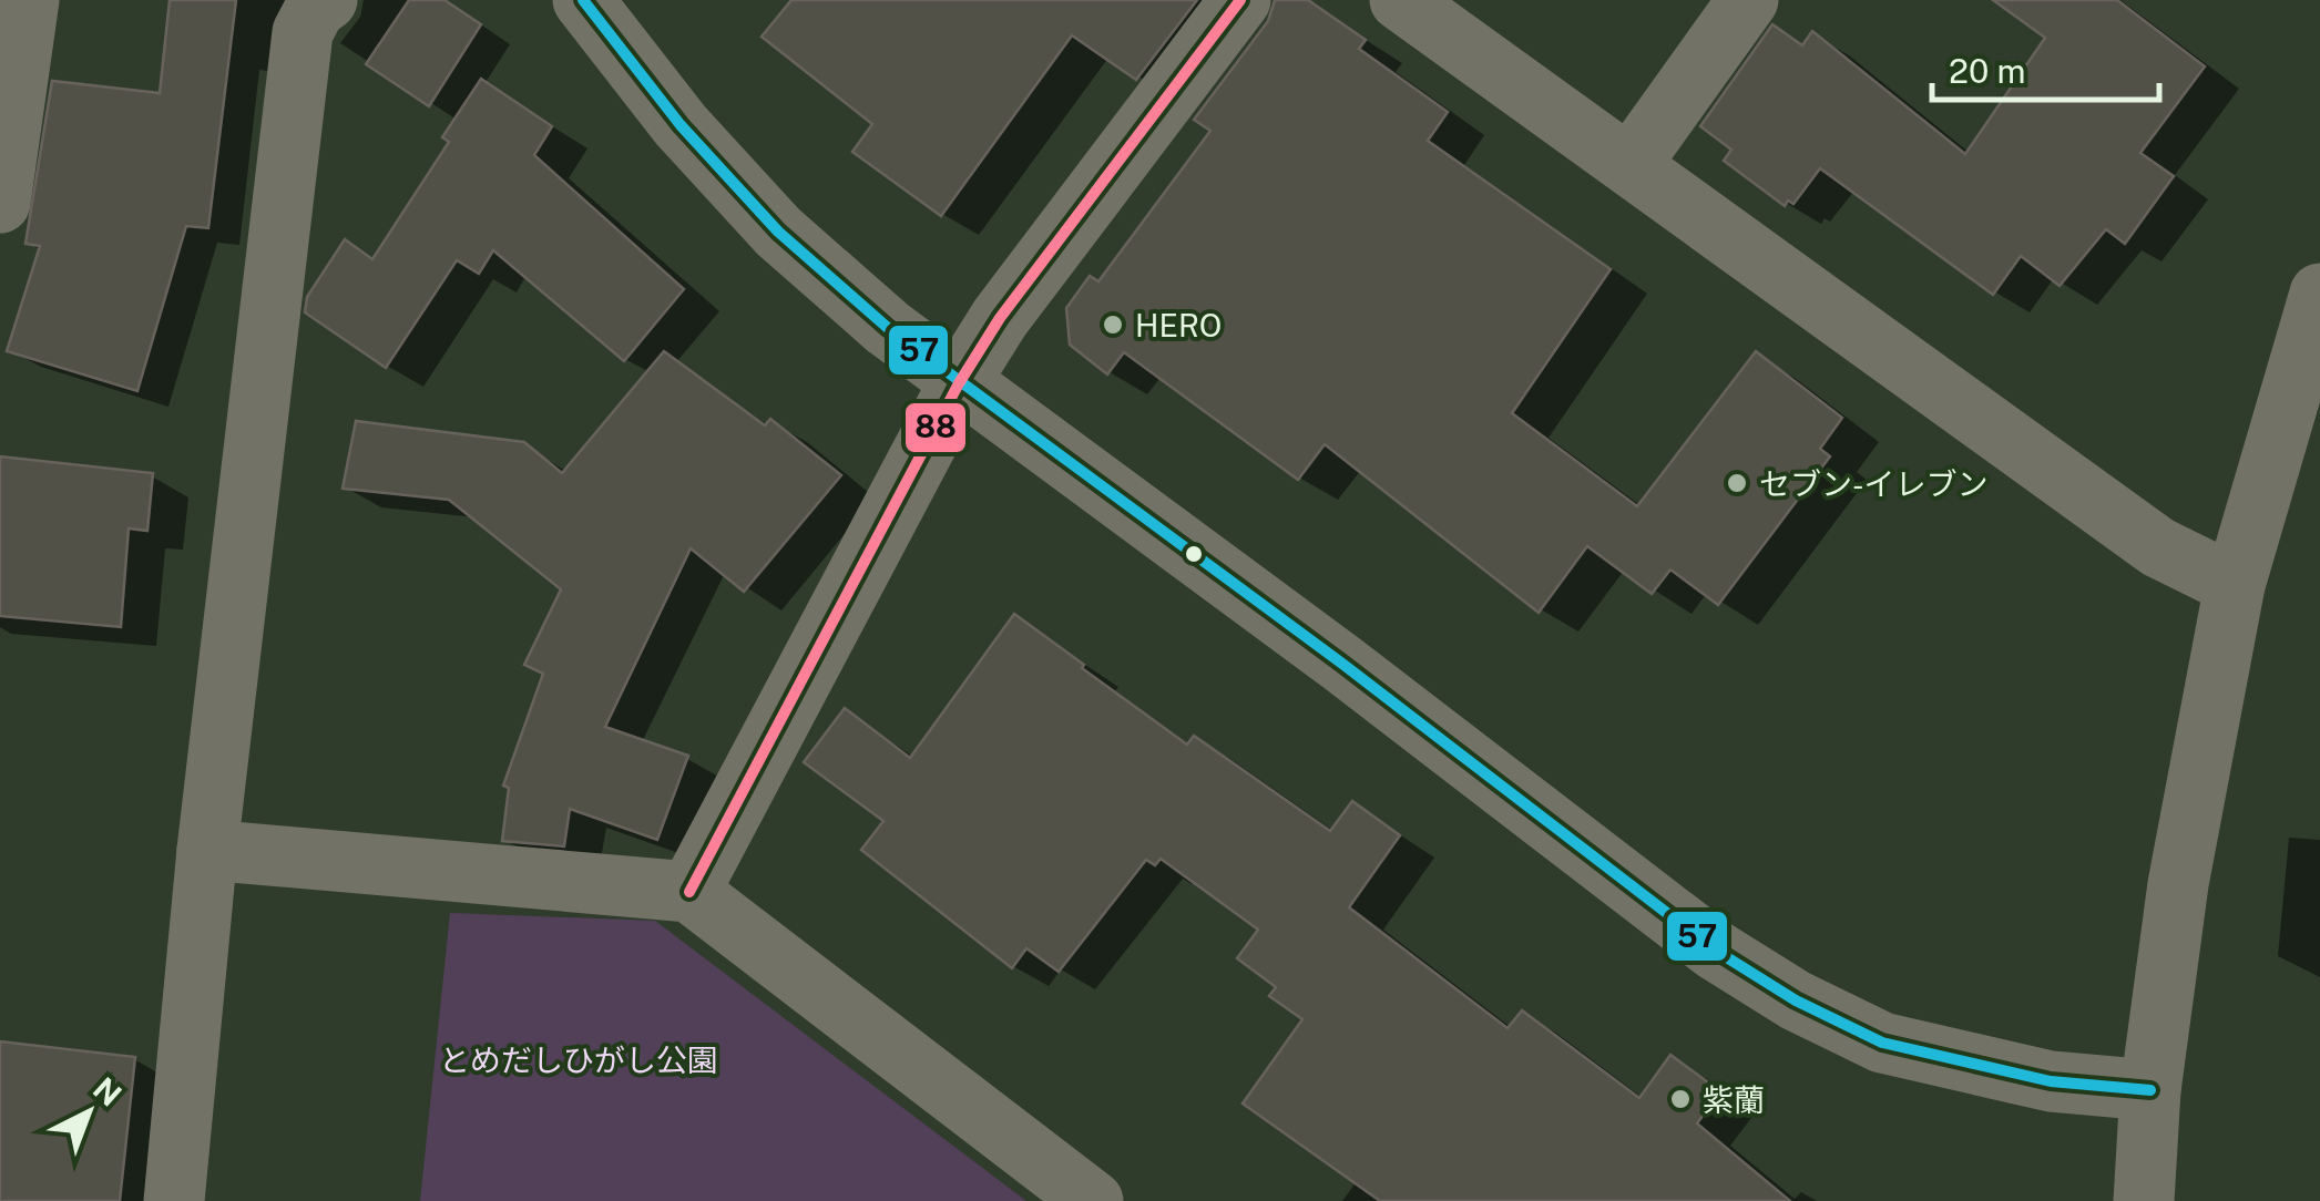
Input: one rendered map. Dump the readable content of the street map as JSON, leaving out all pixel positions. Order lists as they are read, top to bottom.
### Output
{
  "parks": ["とめだしひがし公園"],
  "places": ["HERO", "セブン-イレブン", "紫蘭"],
  "lines": ["transit line 57", "transit line 88"],
  "scale_bar": "20 m",
  "north": "top right"
}
